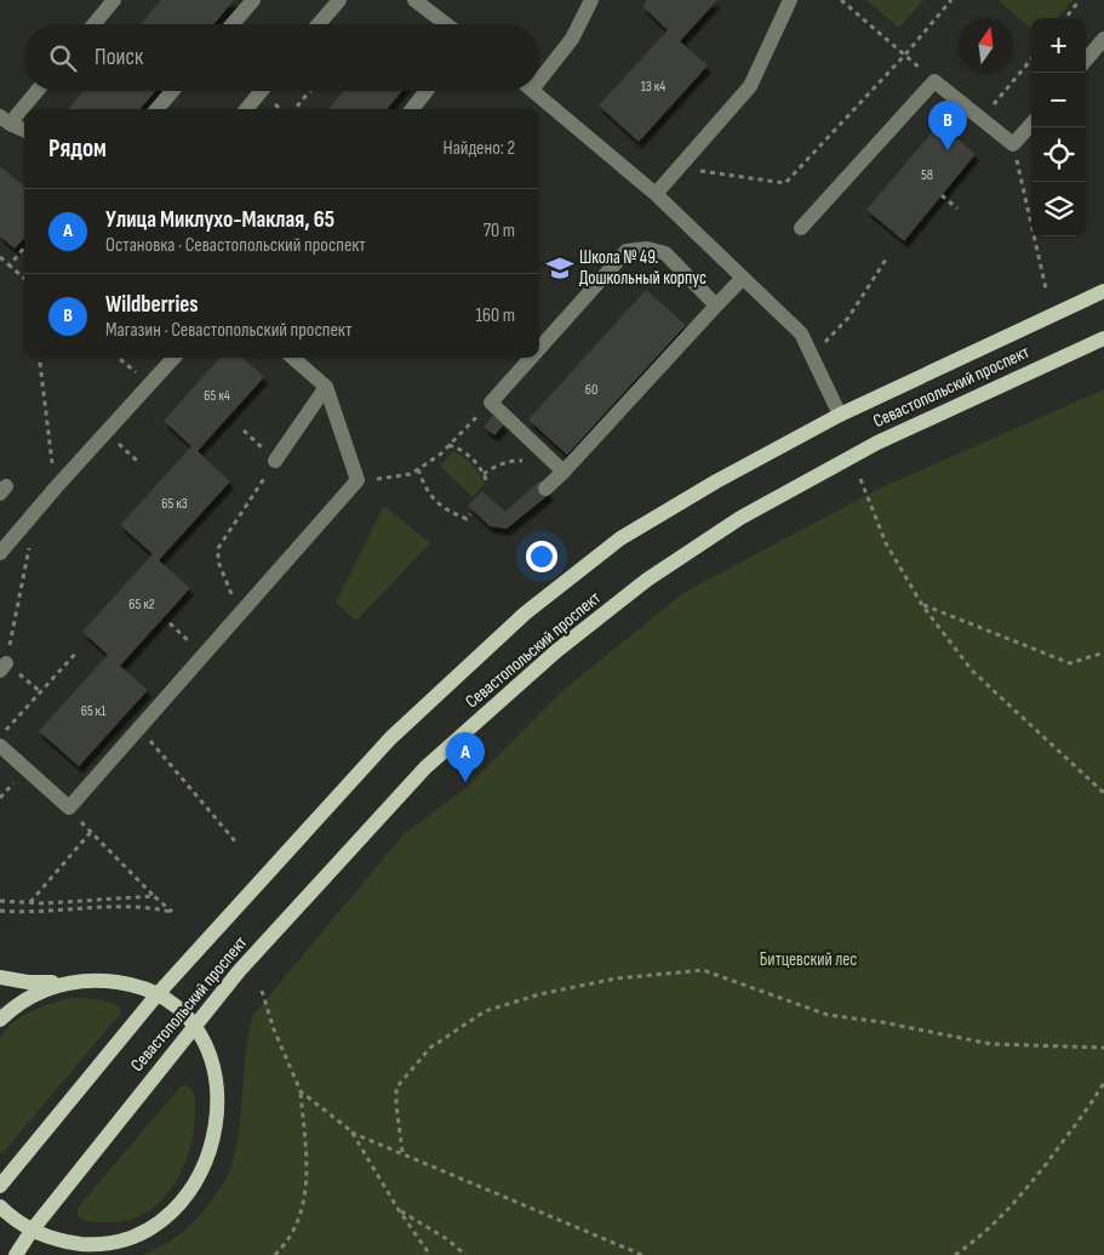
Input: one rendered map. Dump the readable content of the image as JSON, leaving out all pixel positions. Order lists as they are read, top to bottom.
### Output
{
  "streets": {
    "main road": ["Севастопольский проспект"]
  },
  "parks": ["Битцевский лес"],
  "places": {
    "school or university": ["Школа № 49. Дошкольный корпус"]
  },
  "house_numbers": [
    "13 к4",
    "58",
    "60",
    "65 к4",
    "65 к3",
    "65 к2",
    "65 к1"
  ],
  "north": "top",
  "page": {
    "map_buttons": ["+", "−"],
    "search": "Поиск",
    "pins": ["B", "A"],
    "heading": ["Рядом", "Найдено: 2"],
    "list": [
      {
        "mark": "A",
        "name": "Улица Миклухо-Маклая, 65",
        "note": "Остановка · Севастопольский проспект",
        "value": "70 m"
      },
      {
        "mark": "B",
        "name": "Wildberries",
        "note": "Магазин · Севастопольский проспект",
        "value": "160 m"
      }
    ]
  }
}
